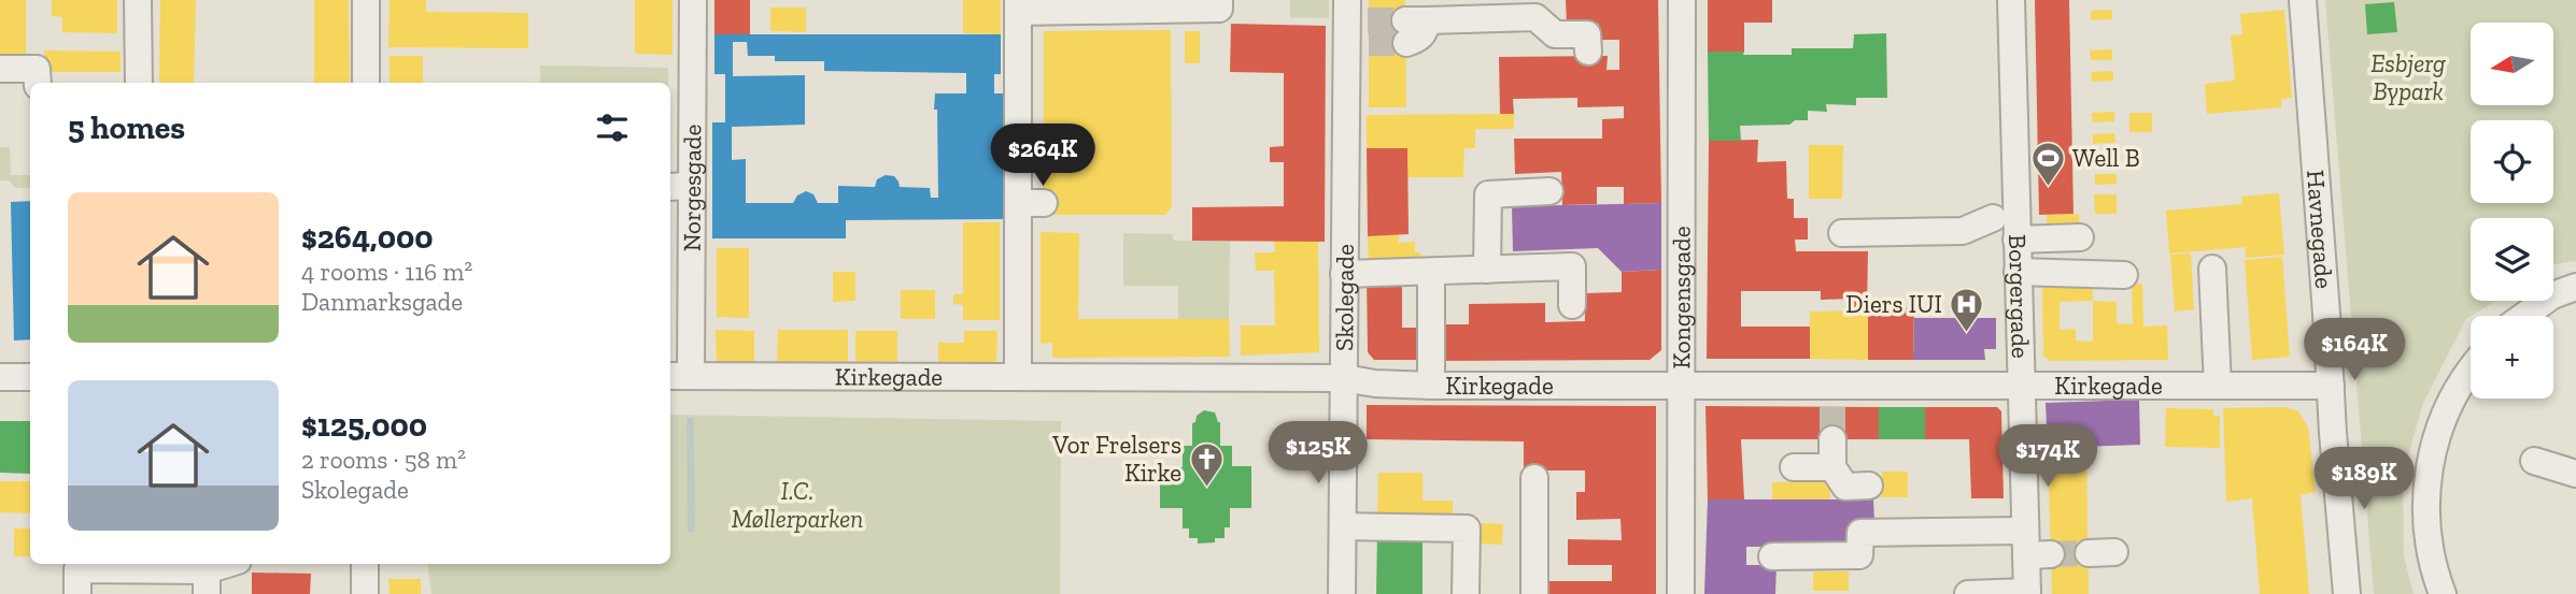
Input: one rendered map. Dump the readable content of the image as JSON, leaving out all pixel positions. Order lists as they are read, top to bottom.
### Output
{
  "streets": {
    "street": [
      "Norgesgade",
      "Havnegade",
      "Skolegade",
      "Kongensgade",
      "Borgergade",
      "Kirkegade"
    ]
  },
  "crossings": [
    ["Norgesgade", "Kirkegade"],
    ["Havnegade", "Kirkegade"],
    ["Skolegade", "Kirkegade"],
    ["Kongensgade", "Kirkegade"],
    ["Borgergade", "Kirkegade"]
  ],
  "parks": ["Esbjerg Bypark", "I.C. Møllerparken"],
  "places": {
    "sports": ["Well B"],
    "hospital": ["Diers IUI"],
    "church": ["Vor Frelsers Kirke"]
  },
  "north": "left",
  "page": {
    "map_buttons": "+",
    "heading": "5 homes",
    "price": [
      "$264K",
      "$164K",
      "$125K",
      "$174K",
      "$189K"
    ],
    "list": [
      {
        "name": "$264,000",
        "note": "4 rooms · 116 m² · Danmarksgade"
      },
      {
        "name": "$125,000",
        "note": "2 rooms · 58 m² · Skolegade"
      }
    ]
  }
}
